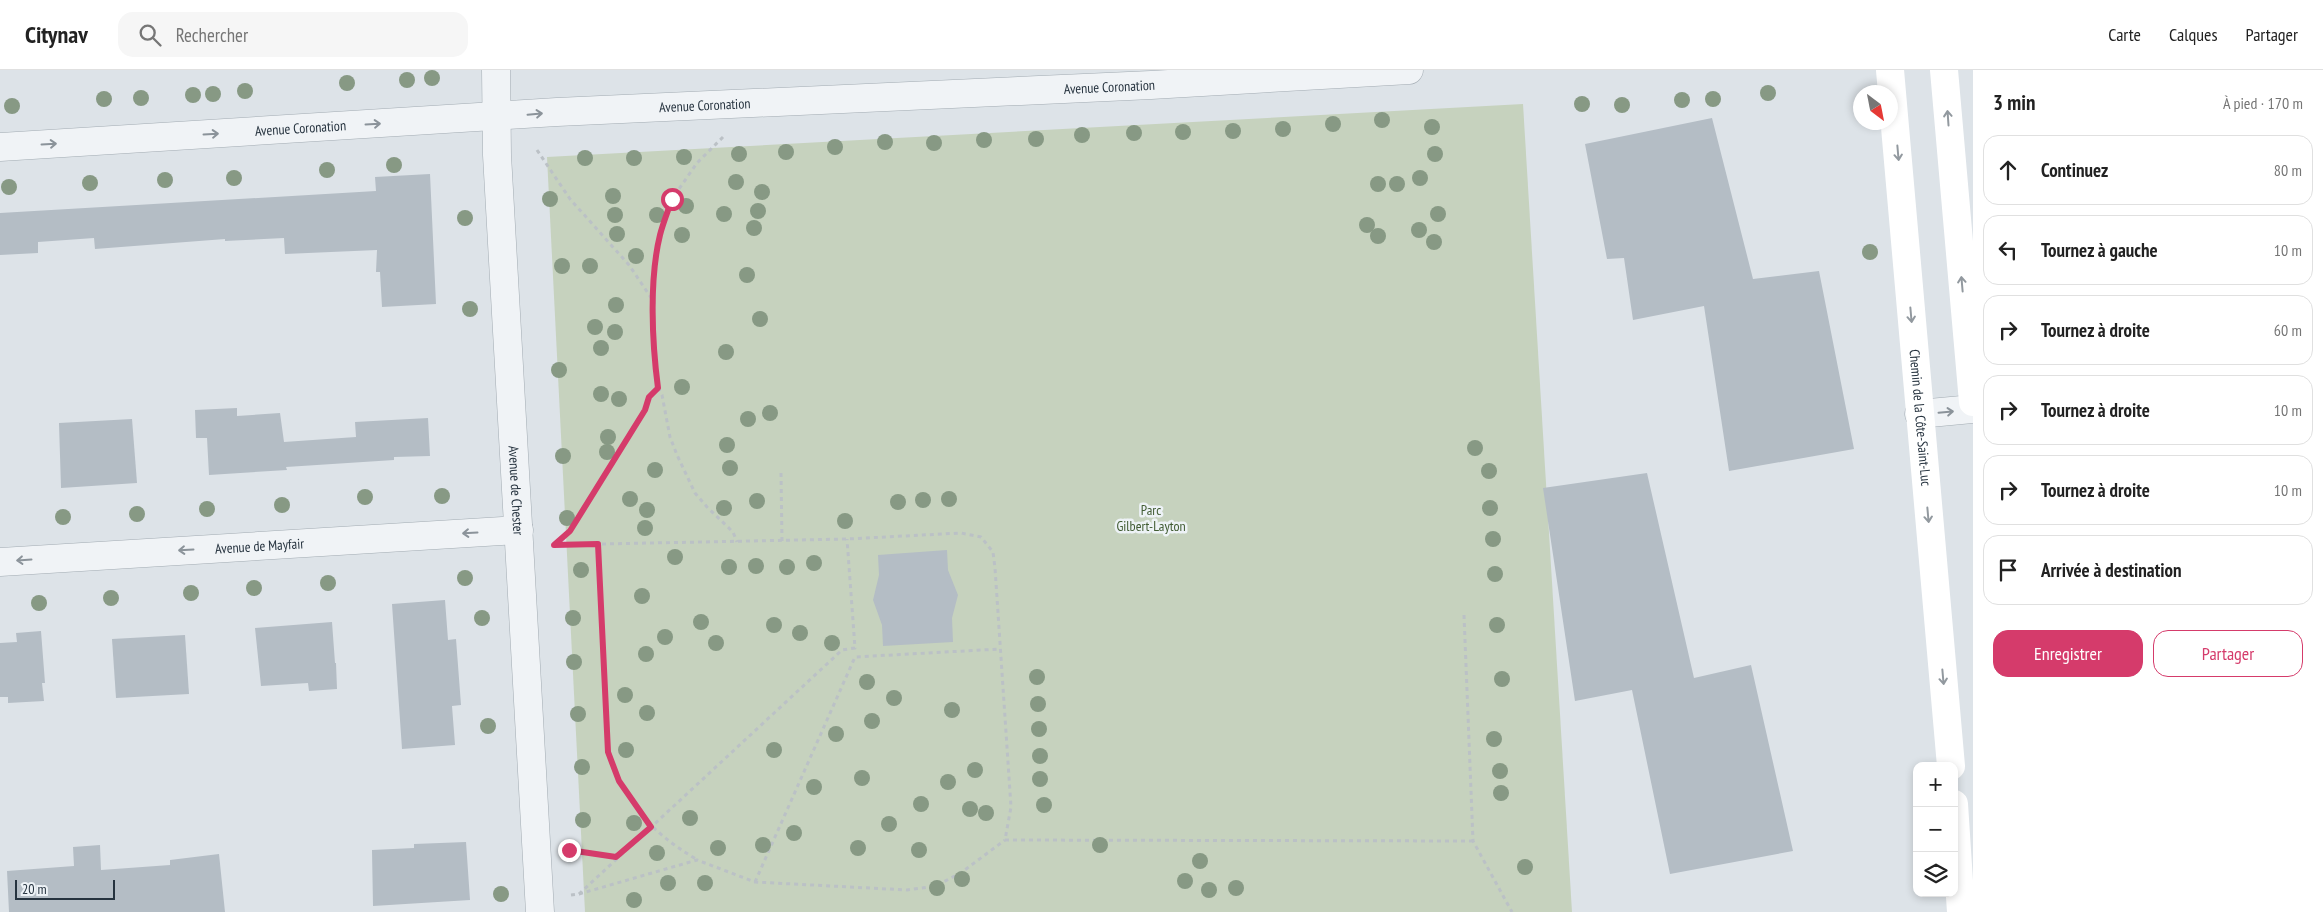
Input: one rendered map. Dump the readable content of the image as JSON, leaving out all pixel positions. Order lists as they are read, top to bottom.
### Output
{
  "streets": {
    "main road": ["Chemin de la Côte-Saint-Luc"],
    "street": ["Avenue Coronation", "Avenue de Chester", "Avenue de Mayfair"]
  },
  "crossings": [
    ["Avenue Coronation", "Avenue de Chester"],
    ["Avenue de Chester", "Avenue de Mayfair"]
  ],
  "one_way": ["Avenue Coronation", "Avenue de Mayfair"],
  "parks": ["Parc Gilbert-Layton"],
  "scale_bar": "20 m",
  "north": "bottom right",
  "page": {
    "header": "Citynav",
    "search": "Rechercher",
    "nav": ["Carte", "Calques", "Partager"],
    "heading": ["3 min", "À pied · 170 m"],
    "list": [
      ["Continuez", "80 m"],
      ["Tournez à gauche", "10 m"],
      ["Tournez à droite", "60 m"],
      ["Tournez à droite", "10 m"],
      ["Tournez à droite", "10 m"],
      "Arrivée à destination"
    ],
    "buttons": ["Enregistrer", "Partager"],
    "map_buttons": ["+", "−"],
    "scale": "20 m"
  }
}
